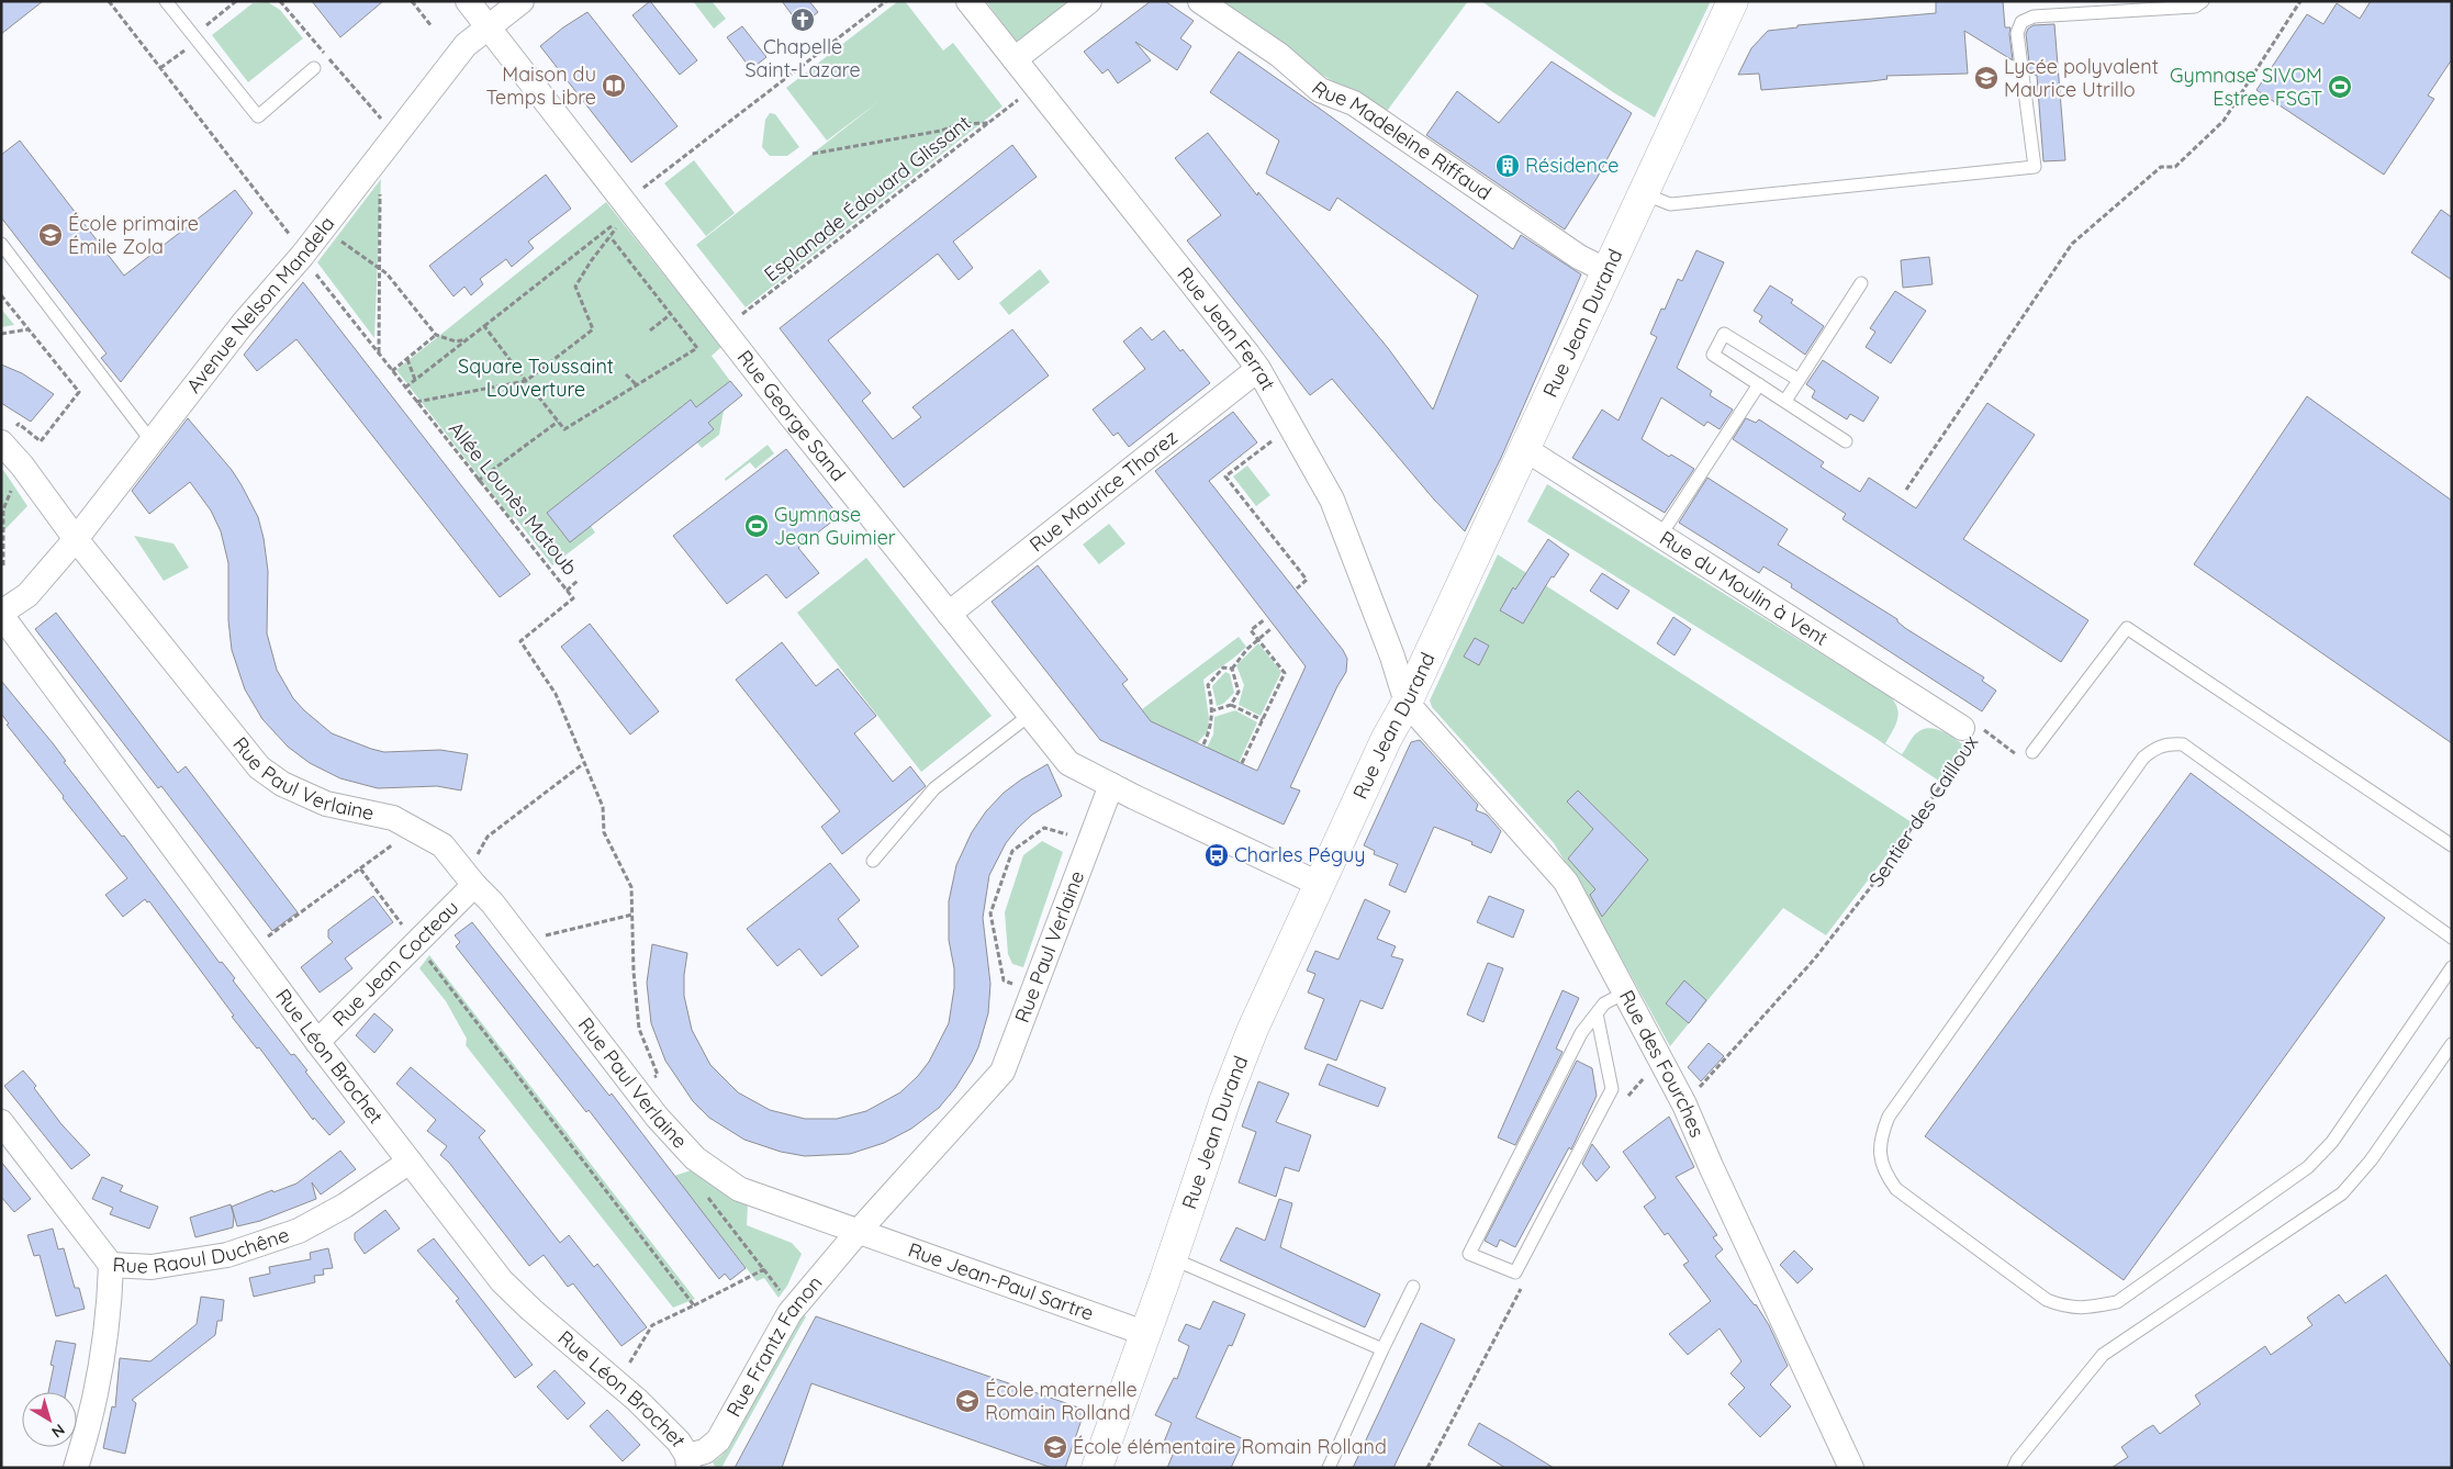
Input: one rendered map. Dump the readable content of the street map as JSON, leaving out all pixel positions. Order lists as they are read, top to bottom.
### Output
{
  "streets": {
    "street": [
      "Rue Madeleine Riffaud",
      "Avenue Nelson Mandela",
      "Rue Jean Durand",
      "Rue Jean Ferrat",
      "Rue George Sand",
      "Rue Maurice Thorez",
      "Rue du Moulin à Vent",
      "Rue Paul Verlaine",
      "Rue Jean Cocteau",
      "Rue Léon Brochet",
      "Rue des Fourches",
      "Rue Raoul Duchêne",
      "Rue Jean-Paul Sartre",
      "Rue Frantz Fanon"
    ],
    "path": ["Esplanade Édouard Glissant", "Allée Lounès Matoub", "Sentier des Cailloux"]
  },
  "crossings": [
    ["Rue Madeleine Riffaud", "Rue Jean Durand"],
    ["Esplanade Édouard Glissant", "Rue Jean Ferrat"],
    ["Esplanade Édouard Glissant", "Rue George Sand"],
    ["Avenue Nelson Mandela", "Rue George Sand"],
    ["Avenue Nelson Mandela", "Allée Lounès Matoub"],
    ["Avenue Nelson Mandela", "Rue Paul Verlaine"],
    ["Avenue Nelson Mandela", "Rue Léon Brochet"],
    ["Rue Jean Durand", "Rue Jean Ferrat"],
    ["Rue Jean Durand", "Rue George Sand"],
    ["Rue Jean Durand", "Rue du Moulin à Vent"],
    ["Rue Jean Durand", "Rue des Fourches"],
    ["Rue Jean Durand", "Rue Jean-Paul Sartre"],
    ["Rue Jean Ferrat", "Rue Maurice Thorez"],
    ["Rue Jean Ferrat", "Rue des Fourches"],
    ["Rue George Sand", "Rue Maurice Thorez"],
    ["Rue George Sand", "Rue Paul Verlaine"],
    ["Rue du Moulin à Vent", "Sentier des Cailloux"],
    ["Rue Paul Verlaine", "Rue Jean Cocteau"],
    ["Rue Paul Verlaine", "Rue Jean-Paul Sartre"],
    ["Rue Paul Verlaine", "Rue Frantz Fanon"],
    ["Sentier des Cailloux", "Rue des Fourches"],
    ["Rue Jean Cocteau", "Rue Léon Brochet"],
    ["Rue Léon Brochet", "Rue Raoul Duchêne"],
    ["Rue Léon Brochet", "Rue Frantz Fanon"],
    ["Rue Jean-Paul Sartre", "Rue Frantz Fanon"]
  ],
  "parks": ["Square Toussaint Louverture"],
  "places": {
    "church": ["Chapelle Saint-Lazare"],
    "school or university": [
      "Lycée polyvalent Maurice Utrillo",
      "École primaire Émile Zola",
      "École maternelle Romain Rolland",
      "École élémentaire Romain Rolland"
    ],
    "library": ["Maison du Temps Libre"],
    "sports": ["Gymnase SIVOM Estree FSGT", "Gymnase Jean Guimier"],
    "building": ["Résidence"],
    "bus stop": ["Charles Péguy"]
  },
  "north": "bottom right"
}
